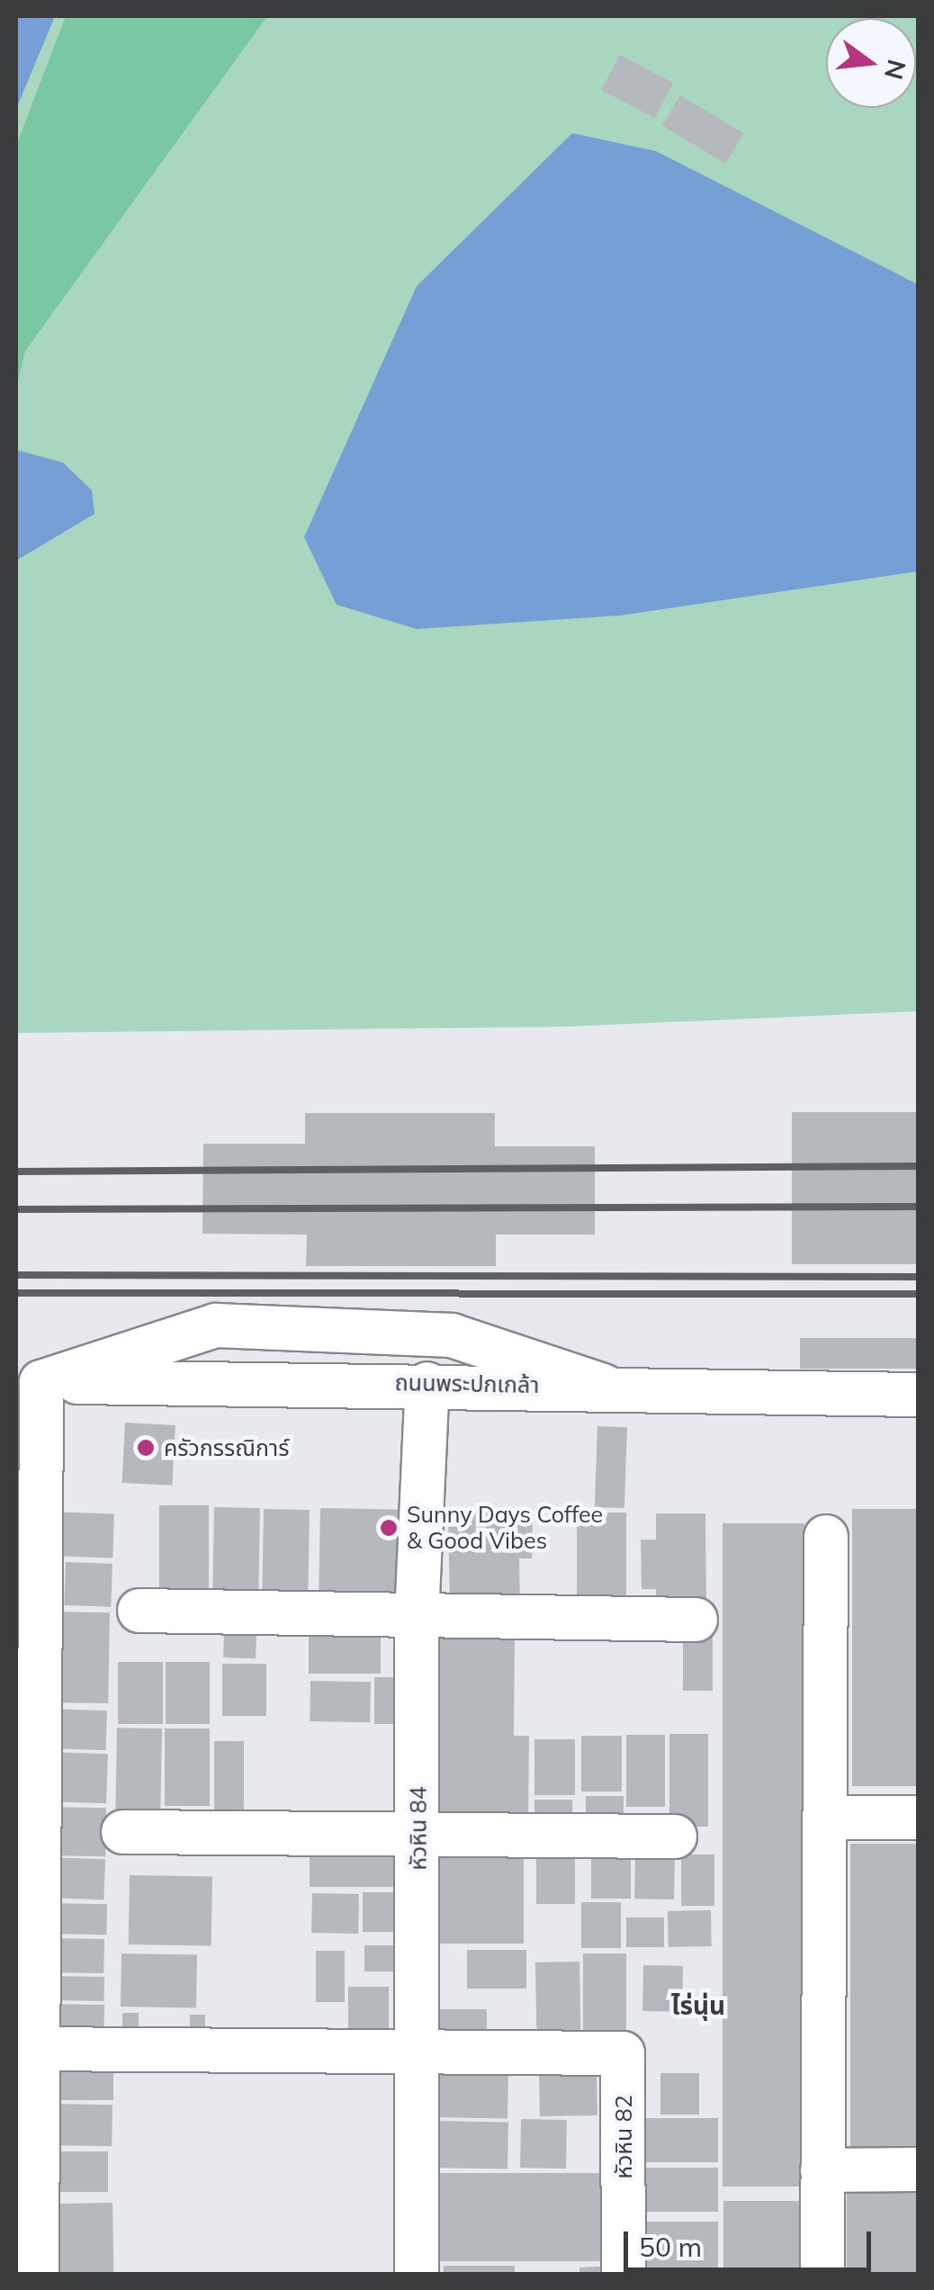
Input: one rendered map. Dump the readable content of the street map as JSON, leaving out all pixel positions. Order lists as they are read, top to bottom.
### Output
{
  "streets": {
    "street": ["ถนนพระปกเกล้า", "หัวหิน 84", "หัวหิน 82"]
  },
  "crossings": [
    ["ถนนพระปกเกล้า", "หัวหิน 84"],
    ["หัวหิน 84", "หัวหิน 82"]
  ],
  "districts": ["ไร่นุ่น"],
  "places": ["ครัวกรรณิการ์", "Sunny Days Coffee & Good Vibes"],
  "scale_bar": "50 m",
  "north": "right"
}
